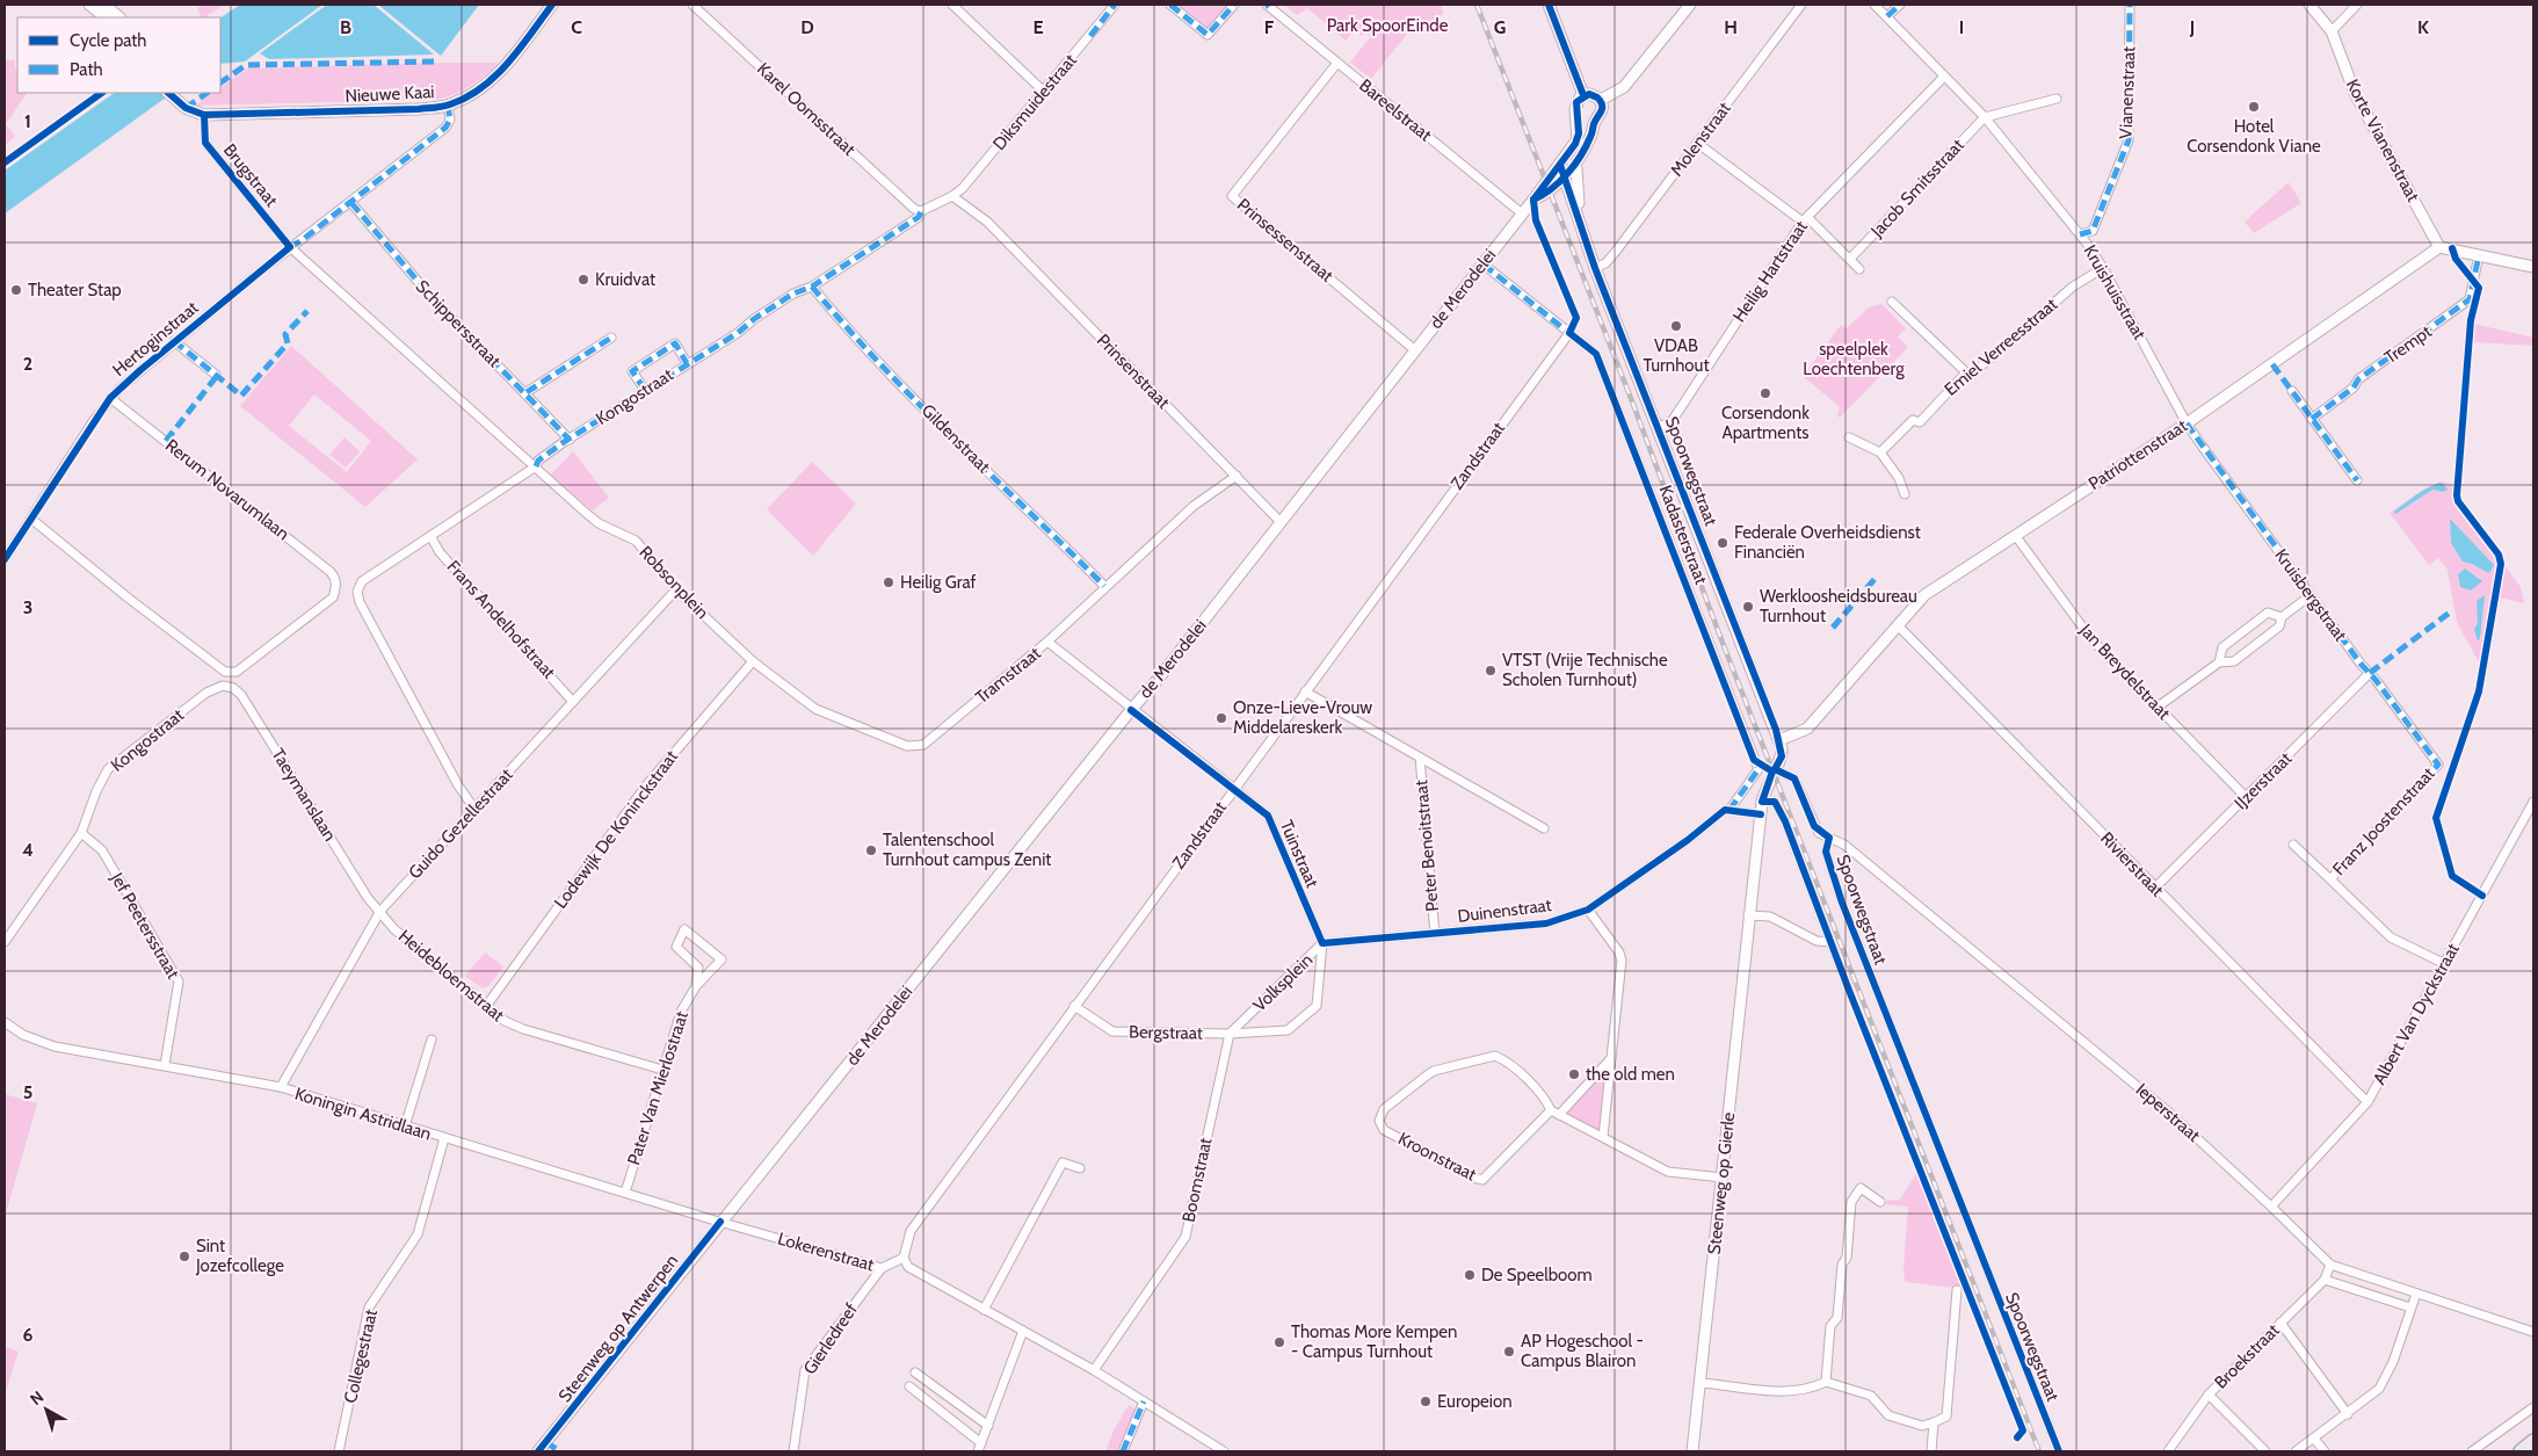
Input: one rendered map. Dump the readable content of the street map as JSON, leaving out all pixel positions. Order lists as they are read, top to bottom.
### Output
{
  "streets": {
    "street": [
      "Vianenstraat",
      "Nieuwe Kaai",
      "Diksmuidestraat",
      "Karel Oomsstraat",
      "Bareelstraat",
      "Molenstraat",
      "Korte Vianenstraat",
      "Brugstraat",
      "Jacob Smitsstraat",
      "Prinsessenstraat",
      "Heilig Hartstraat",
      "de Merodelei",
      "Kruishuisstraat",
      "Schippersstraat",
      "Hertoginstraat",
      "Trempt",
      "Emiel Verreesstraat",
      "Prinsenstraat",
      "Kongostraat",
      "Gildenstraat",
      "Patriottenstraat",
      "Zandstraat",
      "Spoorwegstraat",
      "Rerum Novarumlaan",
      "Kadasterstraat",
      "Robsonplein",
      "Kruisbergstraat",
      "Frans Andelhofstraat",
      "Jan Breydelstraat",
      "Tramstraat",
      "IJzerstraat",
      "Taeymanslaan",
      "Franz Joostenstraat",
      "Guido Gezellestraat",
      "Lodewijk De Koninckstraat",
      "Peter Benoitstraat",
      "Tuinstraat",
      "Rivierstraat",
      "Duinenstraat",
      "Jef Peetersstraat",
      "Heidebloemstraat",
      "Volksplein",
      "Albert Van Dyckstraat",
      "Bergstraat",
      "Pater Van Mierlostraat",
      "Ieperstraat",
      "Koningin Astridlaan",
      "Kroonstraat",
      "Boomstraat",
      "Steenweg op Gierle",
      "Lokerenstraat",
      "Steenweg op Antwerpen",
      "Gierledreef",
      "Collegestraat",
      "Broekstraat"
    ]
  },
  "crossings": [
    ["Vianenstraat", "Kruishuisstraat"],
    ["Nieuwe Kaai", "Brugstraat"],
    ["Nieuwe Kaai", "Hertoginstraat"],
    ["Diksmuidestraat", "Prinsenstraat"],
    ["Diksmuidestraat", "Kongostraat"],
    ["Karel Oomsstraat", "Kongostraat"],
    ["Bareelstraat", "Prinsessenstraat"],
    ["Bareelstraat", "de Merodelei"],
    ["Molenstraat", "Spoorwegstraat"],
    ["Korte Vianenstraat", "Patriottenstraat"],
    ["Brugstraat", "Hertoginstraat"],
    ["Brugstraat", "Kongostraat"],
    ["Brugstraat", "Robsonplein"],
    ["Jacob Smitsstraat", "Kruishuisstraat"],
    ["Prinsessenstraat", "de Merodelei"],
    ["Heilig Hartstraat", "Kruishuisstraat"],
    ["Heilig Hartstraat", "Spoorwegstraat"],
    ["de Merodelei", "Prinsenstraat"],
    ["de Merodelei", "Spoorwegstraat"],
    ["de Merodelei", "Kadasterstraat"],
    ["de Merodelei", "Tuinstraat"],
    ["de Merodelei", "Koningin Astridlaan"],
    ["de Merodelei", "Lokerenstraat"],
    ["de Merodelei", "Steenweg op Antwerpen"],
    ["Kruishuisstraat", "Emiel Verreesstraat"],
    ["Kruishuisstraat", "Patriottenstraat"],
    ["Kruishuisstraat", "Kruisbergstraat"],
    ["Schippersstraat", "Hertoginstraat"],
    ["Schippersstraat", "Kongostraat"],
    ["Hertoginstraat", "Rerum Novarumlaan"],
    ["Prinsenstraat", "Kongostraat"],
    ["Prinsenstraat", "Tramstraat"],
    ["Kongostraat", "Gildenstraat"],
    ["Kongostraat", "Robsonplein"],
    ["Kongostraat", "Frans Andelhofstraat"],
    ["Kongostraat", "Taeymanslaan"],
    ["Kongostraat", "Guido Gezellestraat"],
    ["Kongostraat", "Jef Peetersstraat"],
    ["Gildenstraat", "Tramstraat"],
    ["Patriottenstraat", "Spoorwegstraat"],
    ["Patriottenstraat", "Kruisbergstraat"],
    ["Patriottenstraat", "Jan Breydelstraat"],
    ["Patriottenstraat", "Rivierstraat"],
    ["Zandstraat", "Kadasterstraat"],
    ["Zandstraat", "Peter Benoitstraat"],
    ["Zandstraat", "Tuinstraat"],
    ["Zandstraat", "Bergstraat"],
    ["Zandstraat", "Lokerenstraat"],
    ["Spoorwegstraat", "Ieperstraat"],
    ["Spoorwegstraat", "Steenweg op Gierle"],
    ["Kadasterstraat", "Duinenstraat"],
    ["Robsonplein", "Tramstraat"],
    ["Robsonplein", "Guido Gezellestraat"],
    ["Robsonplein", "Lodewijk De Koninckstraat"],
    ["Kruisbergstraat", "IJzerstraat"],
    ["Kruisbergstraat", "Franz Joostenstraat"],
    ["Frans Andelhofstraat", "Guido Gezellestraat"],
    ["Jan Breydelstraat", "IJzerstraat"],
    ["Tramstraat", "Lodewijk De Koninckstraat"],
    ["Tramstraat", "Tuinstraat"],
    ["IJzerstraat", "Rivierstraat"],
    ["Taeymanslaan", "Guido Gezellestraat"],
    ["Taeymanslaan", "Heidebloemstraat"],
    ["Franz Joostenstraat", "Albert Van Dyckstraat"],
    ["Guido Gezellestraat", "Heidebloemstraat"],
    ["Guido Gezellestraat", "Koningin Astridlaan"],
    ["Lodewijk De Koninckstraat", "Heidebloemstraat"],
    ["Peter Benoitstraat", "Duinenstraat"],
    ["Tuinstraat", "Duinenstraat"],
    ["Tuinstraat", "Volksplein"],
    ["Rivierstraat", "Albert Van Dyckstraat"],
    ["Duinenstraat", "Volksplein"],
    ["Jef Peetersstraat", "Koningin Astridlaan"],
    ["Heidebloemstraat", "Pater Van Mierlostraat"],
    ["Volksplein", "Bergstraat"],
    ["Volksplein", "Boomstraat"],
    ["Albert Van Dyckstraat", "Ieperstraat"],
    ["Bergstraat", "Boomstraat"],
    ["Pater Van Mierlostraat", "Koningin Astridlaan"],
    ["Ieperstraat", "Broekstraat"],
    ["Koningin Astridlaan", "Lokerenstraat"],
    ["Koningin Astridlaan", "Steenweg op Antwerpen"],
    ["Koningin Astridlaan", "Collegestraat"],
    ["Lokerenstraat", "Steenweg op Antwerpen"],
    ["Lokerenstraat", "Gierledreef"]
  ],
  "parks": ["Park SpoorEinde", "speelplek Loechtenberg"],
  "places": [
    "Hotel Corsendonk Viane",
    "Kruidvat",
    "Theater Stap",
    "VDAB Turnhout",
    "Corsendonk Apartments",
    "Federale Overheidsdienst Financiën",
    "Heilig Graf",
    "Werkloosheidsbureau Turnhout",
    "VTST (Vrije Technische Scholen Turnhout)",
    "Onze-Lieve-Vrouw Middelareskerk",
    "Talentenschool Turnhout campus Zenit",
    "the old men",
    "Sint Jozefcollege",
    "De Speelboom",
    "Thomas More Kempen - Campus Turnhout",
    "AP Hogeschool - Campus Blairon",
    "Europeion"
  ],
  "legend": ["Cycle path", "Path"],
  "north": "top left",
  "grid": {
    "columns": [
      "B",
      "C",
      "D",
      "E",
      "F",
      "G",
      "H",
      "I",
      "J",
      "K"
    ],
    "rows": [
      "1",
      "2",
      "3",
      "4",
      "5",
      "6"
    ]
  }
}
